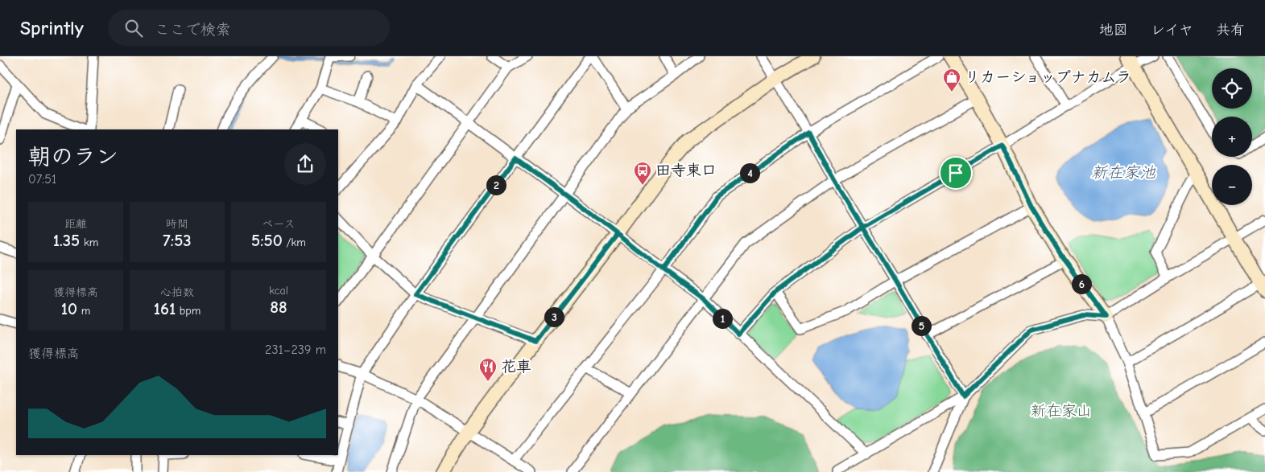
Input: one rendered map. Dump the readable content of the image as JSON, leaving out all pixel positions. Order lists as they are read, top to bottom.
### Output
{
  "water": ["新在家池"],
  "parks": ["新在家山"],
  "places": {
    "shop": ["リカーショップナカムラ"],
    "bus stop": ["田寺東口"],
    "restaurant": ["花車"]
  },
  "page": {
    "header": "Sprintly",
    "search": "ここで検索",
    "nav": ["地図", "レイヤ", "共有"],
    "map_buttons": ["+", "−"],
    "heading": ["朝のラン", "07:51"],
    "pins": [
      "4",
      "2",
      "6",
      "3",
      "1",
      "5"
    ],
    "stats": [
      ["距離", "1.35 km"],
      ["時間", "7:53"],
      ["ペース", "5:50 /km"],
      ["獲得標高", "10 m"],
      ["心拍数", "161 bpm"],
      ["kcal", "88"]
    ],
    "chart": ["獲得標高", "231–239 m"]
  }
}
